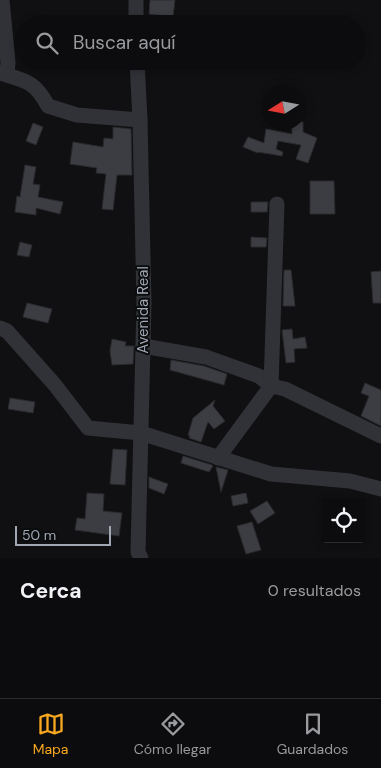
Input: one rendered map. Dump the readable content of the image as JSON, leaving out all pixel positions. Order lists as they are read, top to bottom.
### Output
{
  "streets": {
    "street": ["Avenida Real"]
  },
  "scale_bar": "50 m",
  "north": "left",
  "page": {
    "search": "Buscar aquí",
    "scale": "50 m",
    "heading": ["Cerca", "0 resultados"],
    "nav": ["Mapa", "Cómo llegar", "Guardados"]
  }
}
